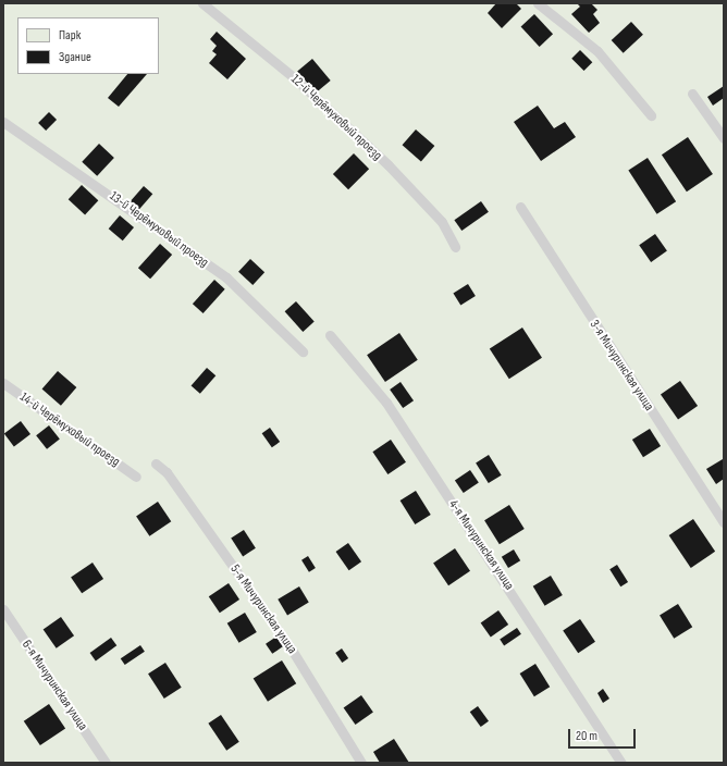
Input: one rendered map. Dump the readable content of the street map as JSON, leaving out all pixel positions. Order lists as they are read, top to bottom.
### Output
{
  "streets": {
    "lane": [
      "12-й Черёмуховый проезд",
      "13-й Черёмуховый проезд",
      "3-я Мичуринская улица",
      "14-й Черёмуховый проезд",
      "4-я Мичуринская улица",
      "5-я Мичуринская улица",
      "6-я Мичуринская улица"
    ]
  },
  "legend": ["Парк", "Здание"],
  "scale_bar": "20 m"
}
